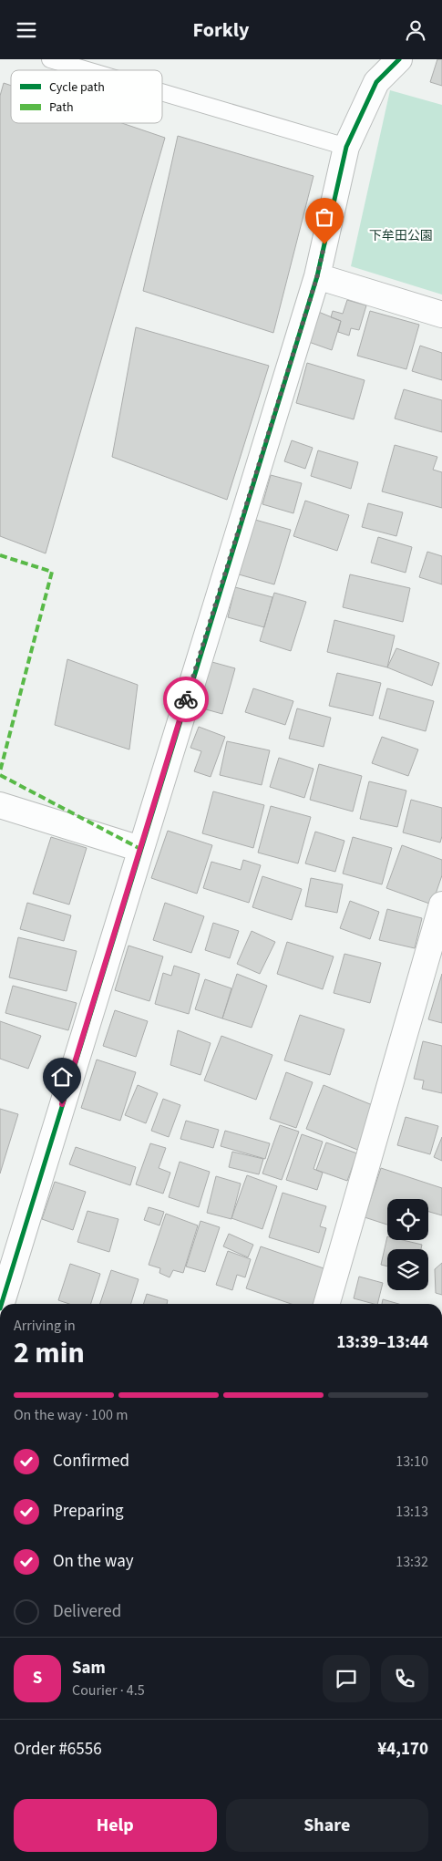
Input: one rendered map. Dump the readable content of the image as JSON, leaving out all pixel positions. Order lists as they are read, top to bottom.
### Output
{
  "parks": ["下牟田公園"],
  "legend": ["Cycle path", "Path"],
  "page": {
    "header": "Forkly",
    "heading": ["2 min", "Arriving in", "13:39–13:44"],
    "panel": [
      "Sam",
      "Courier · 4.5",
      "Order #6556",
      "¥4,170"
    ],
    "bar": "On the way · 100 m",
    "list": [
      ["Confirmed", "13:10"],
      ["Preparing", "13:13"],
      ["On the way", "13:32"],
      "Delivered"
    ],
    "round": "S",
    "buttons": ["Help", "Share"]
  }
}
